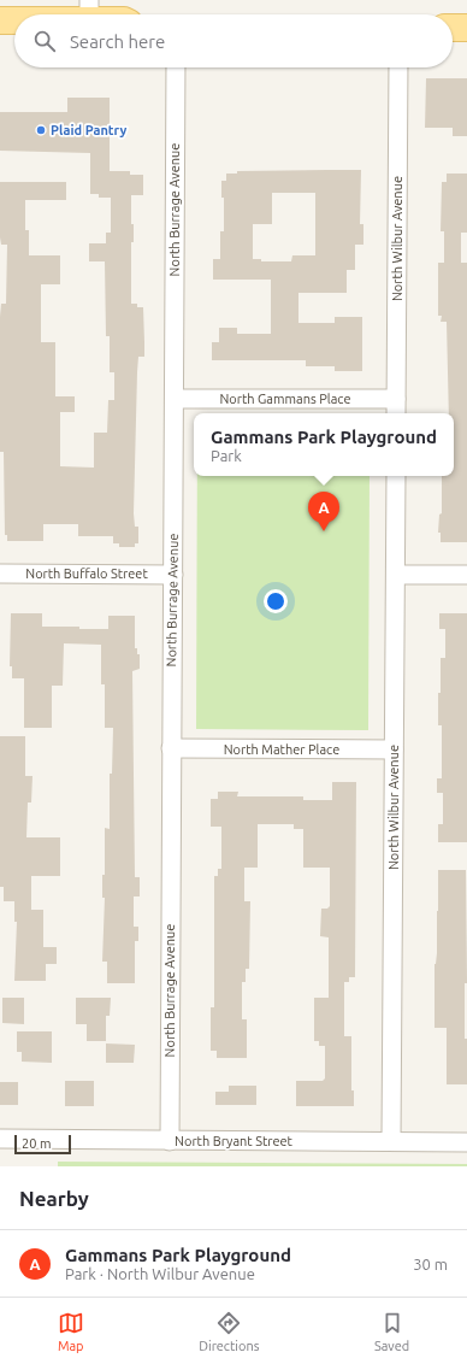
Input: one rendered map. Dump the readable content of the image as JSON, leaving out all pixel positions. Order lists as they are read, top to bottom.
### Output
{
  "streets": {
    "street": [
      "North Burrage Avenue",
      "North Wilbur Avenue",
      "North Gammans Place",
      "North Buffalo Street",
      "North Mather Place",
      "North Bryant Street"
    ]
  },
  "crossings": [
    ["North Burrage Avenue", "North Gammans Place"],
    ["North Burrage Avenue", "North Buffalo Street"],
    ["North Burrage Avenue", "North Mather Place"],
    ["North Burrage Avenue", "North Bryant Street"],
    ["North Wilbur Avenue", "North Gammans Place"],
    ["North Wilbur Avenue", "North Mather Place"],
    ["North Wilbur Avenue", "North Bryant Street"]
  ],
  "places": ["Plaid Pantry"],
  "scale_bar": "20 m",
  "page": {
    "search": "Search here",
    "popup": ["Gammans Park Playground", "Park"],
    "pins": "A",
    "scale": "20 m",
    "heading": "Nearby",
    "list": [
      {
        "mark": "A",
        "name": "Gammans Park Playground",
        "note": "Park · North Wilbur Avenue",
        "value": "30 m"
      }
    ],
    "nav": ["Map", "Directions", "Saved"]
  }
}
